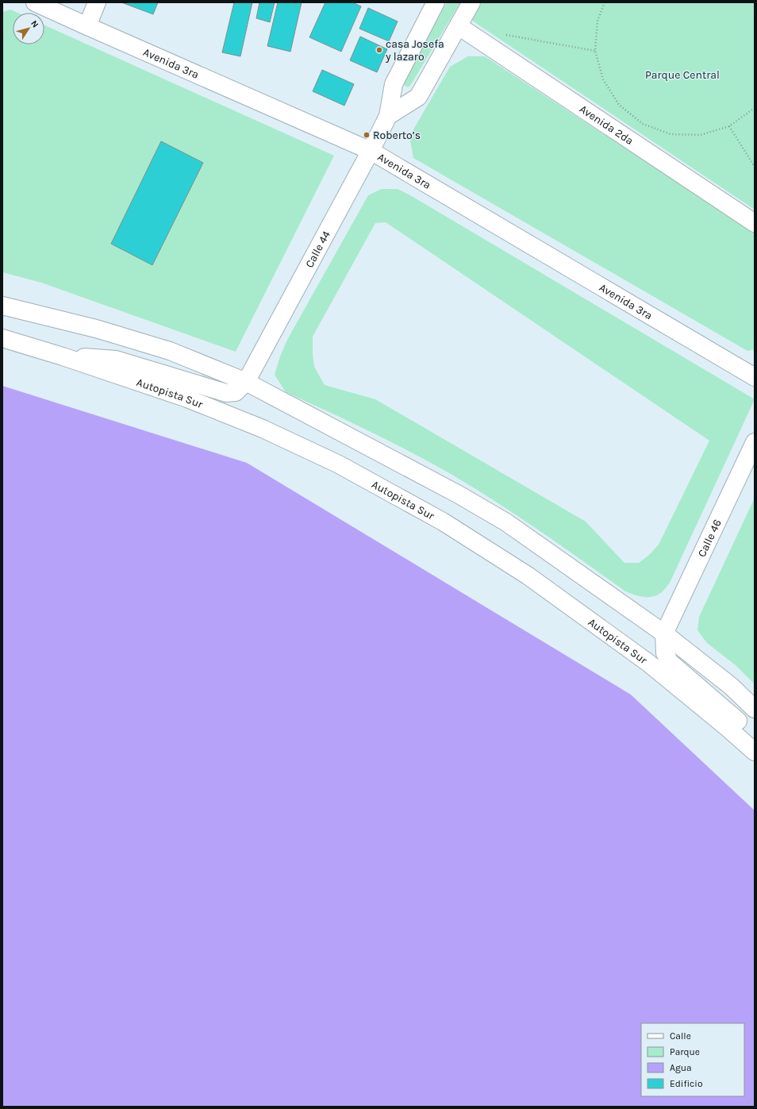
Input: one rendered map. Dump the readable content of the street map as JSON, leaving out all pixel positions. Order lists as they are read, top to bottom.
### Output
{
  "streets": {
    "main road": [
      "Avenida 3ra",
      "Avenida 2da",
      "Calle 44",
      "Autopista Sur",
      "Calle 46"
    ]
  },
  "crossings": [
    ["Avenida 3ra", "Calle 44"],
    ["Calle 44", "Autopista Sur"]
  ],
  "parks": ["Parque Central"],
  "places": ["casa Josefa y lazaro", "Roberto’s"],
  "legend": [
    "Calle",
    "Parque",
    "Agua",
    "Edificio"
  ],
  "north": "top right"
}
